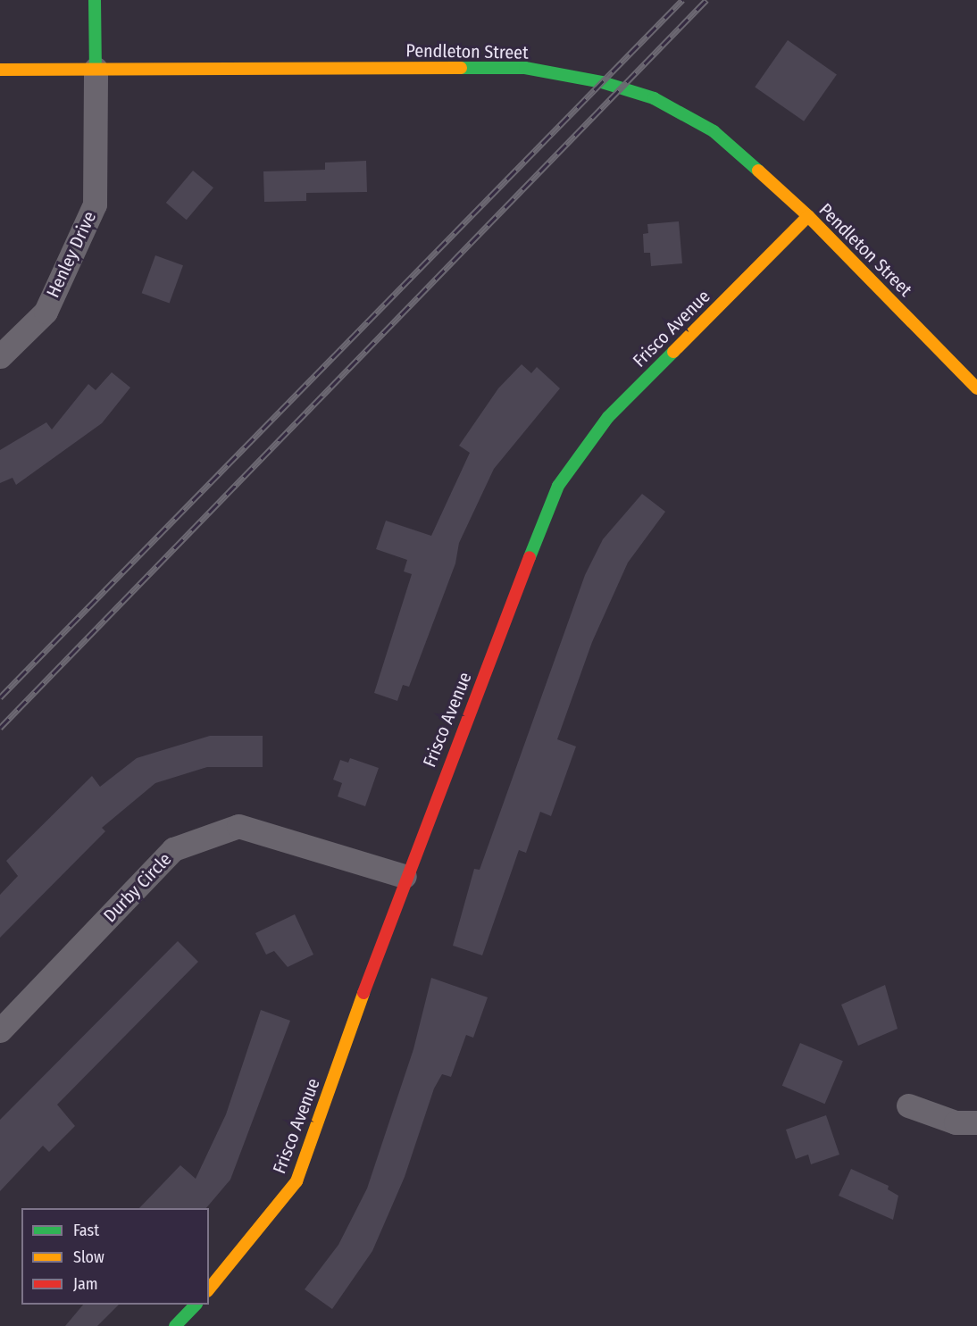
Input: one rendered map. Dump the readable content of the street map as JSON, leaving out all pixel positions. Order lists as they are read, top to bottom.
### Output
{
  "streets": {
    "street": [
      "Pendleton Street",
      "Henley Drive",
      "Frisco Avenue",
      "Durby Circle"
    ]
  },
  "crossings": [
    ["Pendleton Street", "Henley Drive"],
    ["Pendleton Street", "Frisco Avenue"],
    ["Frisco Avenue", "Durby Circle"]
  ],
  "legend": ["Fast", "Slow", "Jam"]
}
